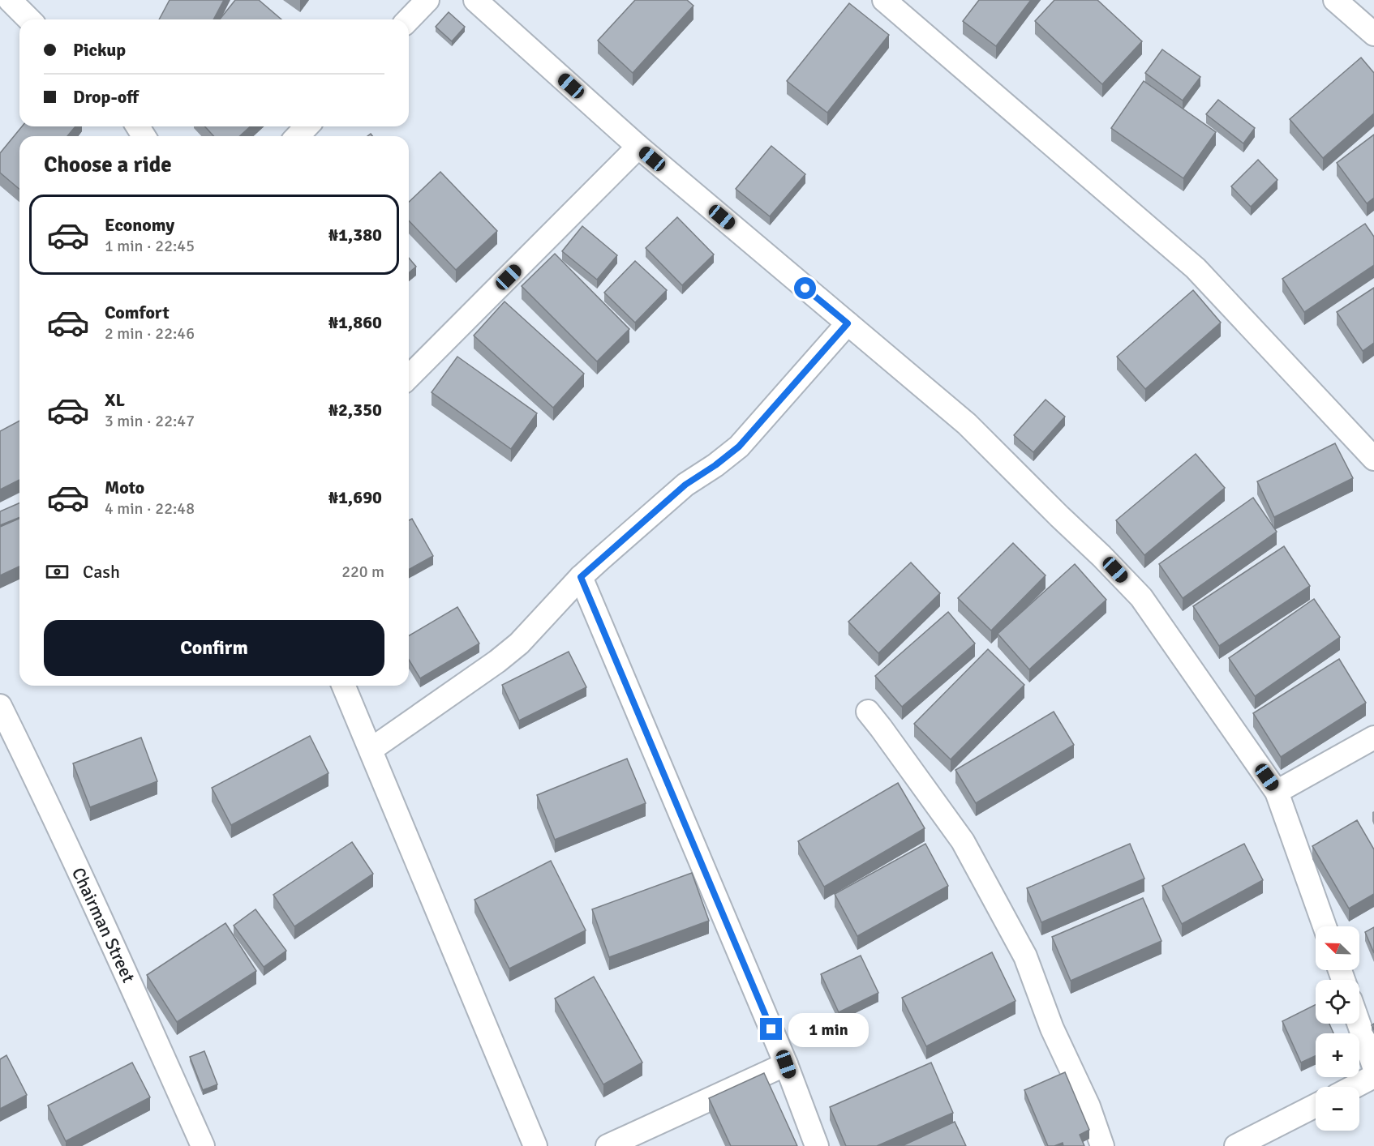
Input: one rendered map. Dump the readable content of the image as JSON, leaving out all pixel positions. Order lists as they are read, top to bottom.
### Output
{
  "streets": {
    "street": ["Chairman Street"]
  },
  "north": "top left",
  "page": {
    "banner": ["Pickup", "Drop-off"],
    "heading": "Choose a ride",
    "list": [
      {
        "name": "Economy",
        "note": "1 min · 22:45",
        "value": "₦1,380"
      },
      {
        "name": "Comfort",
        "note": "2 min · 22:46",
        "value": "₦1,860"
      },
      {
        "name": "XL",
        "note": "3 min · 22:47",
        "value": "₦2,350"
      },
      {
        "name": "Moto",
        "note": "4 min · 22:48",
        "value": "₦1,690"
      }
    ],
    "pay": ["Cash", "220 m"],
    "buttons": "Confirm",
    "map_buttons": ["+", "−"],
    "bubble": "1 min"
  }
}
